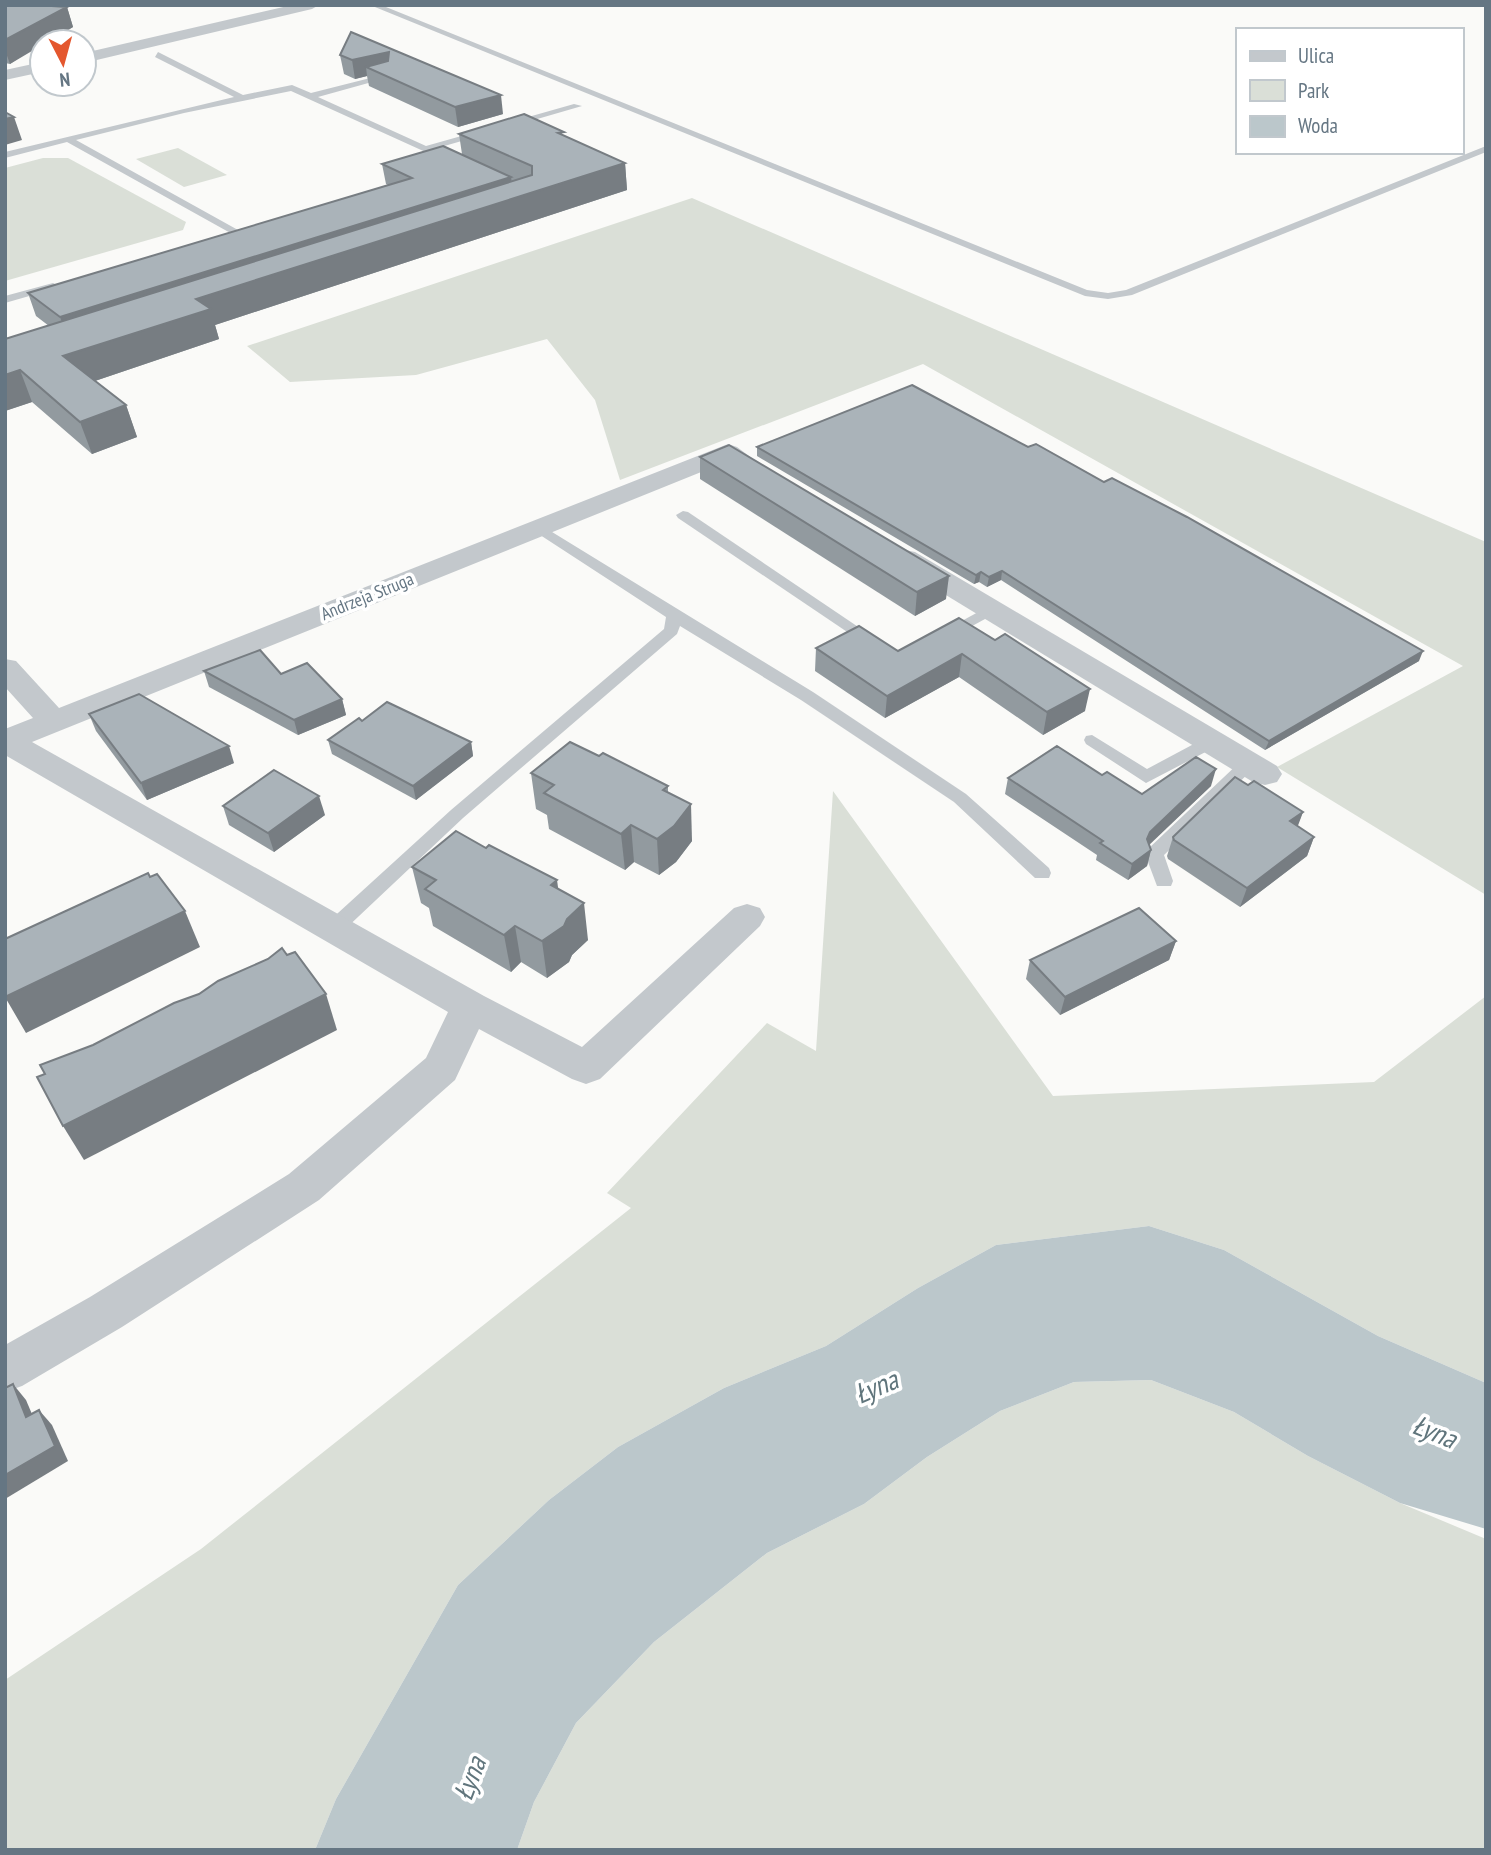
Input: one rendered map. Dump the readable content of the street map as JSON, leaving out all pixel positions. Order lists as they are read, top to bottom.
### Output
{
  "streets": {
    "street": ["Andrzeja Struga"]
  },
  "water": ["Łyna"],
  "legend": ["Ulica", "Park", "Woda"],
  "north": "bottom"
}
